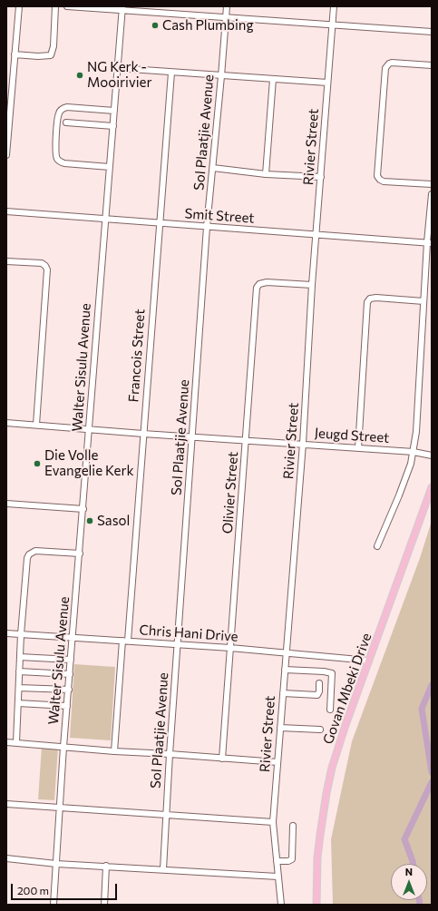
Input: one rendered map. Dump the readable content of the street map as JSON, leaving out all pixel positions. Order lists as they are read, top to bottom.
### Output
{
  "streets": {
    "main road": ["Govan Mbeki Drive"],
    "street": [
      "Sol Plaatjie Avenue",
      "Rivier Street",
      "Smit Street",
      "Francois Street",
      "Walter Sisulu Avenue",
      "Jeugd Street",
      "Olivier Street",
      "Chris Hani Drive"
    ]
  },
  "crossings": [
    ["Sol Plaatjie Avenue", "Smit Street"],
    ["Sol Plaatjie Avenue", "Jeugd Street"],
    ["Sol Plaatjie Avenue", "Chris Hani Drive"],
    ["Rivier Street", "Smit Street"],
    ["Rivier Street", "Jeugd Street"],
    ["Rivier Street", "Olivier Street"],
    ["Rivier Street", "Chris Hani Drive"],
    ["Smit Street", "Francois Street"],
    ["Smit Street", "Walter Sisulu Avenue"],
    ["Francois Street", "Jeugd Street"],
    ["Francois Street", "Chris Hani Drive"],
    ["Walter Sisulu Avenue", "Jeugd Street"],
    ["Walter Sisulu Avenue", "Chris Hani Drive"],
    ["Jeugd Street", "Olivier Street"],
    ["Olivier Street", "Chris Hani Drive"],
    ["Chris Hani Drive", "Govan Mbeki Drive"]
  ],
  "places": [
    "Cash Plumbing",
    "NG Kerk - Mooirivier",
    "Die Volle Evangelie Kerk",
    "Sasol"
  ],
  "scale_bar": "200 m",
  "north": "top"
}
